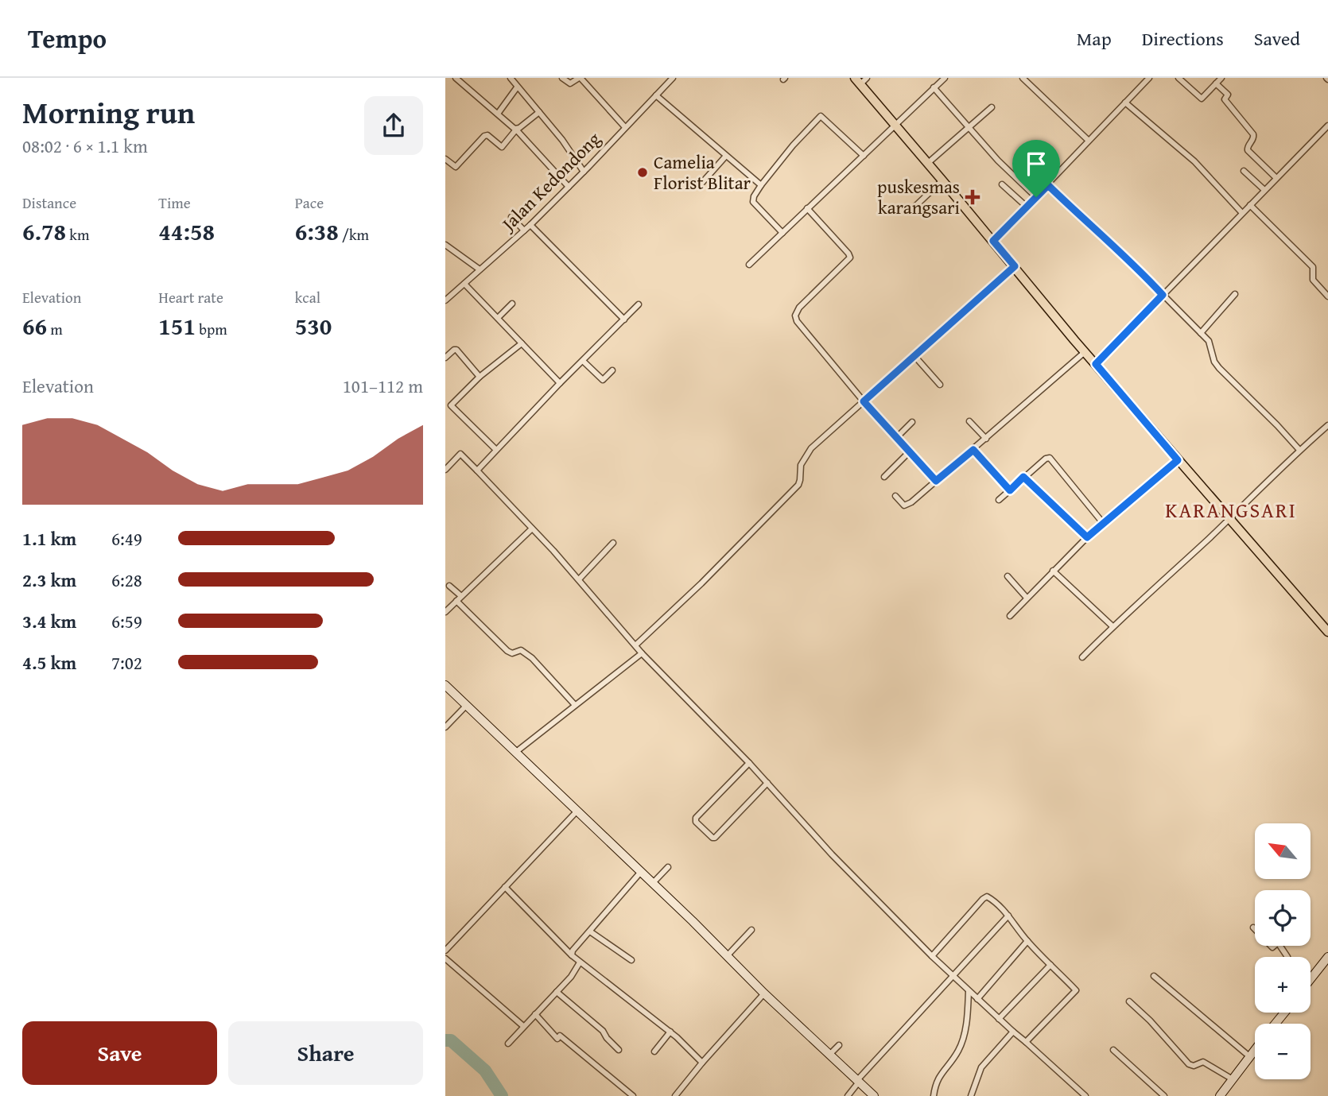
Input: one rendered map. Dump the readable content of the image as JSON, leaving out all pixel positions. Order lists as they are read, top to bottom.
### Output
{
  "streets": {
    "street": ["Jalan Kedondong"]
  },
  "districts": ["KARANGSARI"],
  "places": {
    "other": ["Camelia Florist Blitar"],
    "health": ["puskesmas karangsari"]
  },
  "north": "top left",
  "page": {
    "header": "Tempo",
    "nav": ["Map", "Directions", "Saved"],
    "heading": ["Morning run", "08:02 · 6 × 1.1 km"],
    "stats": [
      ["Distance", "6.78 km"],
      ["Time", "44:58"],
      ["Pace", "6:38 /km"],
      ["Elevation", "66 m"],
      ["Heart rate", "151 bpm"],
      ["kcal", "530"]
    ],
    "chart": ["Elevation", "101–112 m"],
    "list": [
      {
        "name": "1.1 km",
        "note": "6:49"
      },
      {
        "name": "2.3 km",
        "note": "6:28"
      },
      {
        "name": "3.4 km",
        "note": "6:59"
      },
      {
        "name": "4.5 km",
        "note": "7:02"
      }
    ],
    "map_buttons": ["+", "−"],
    "buttons": ["Save", "Share"]
  }
}
